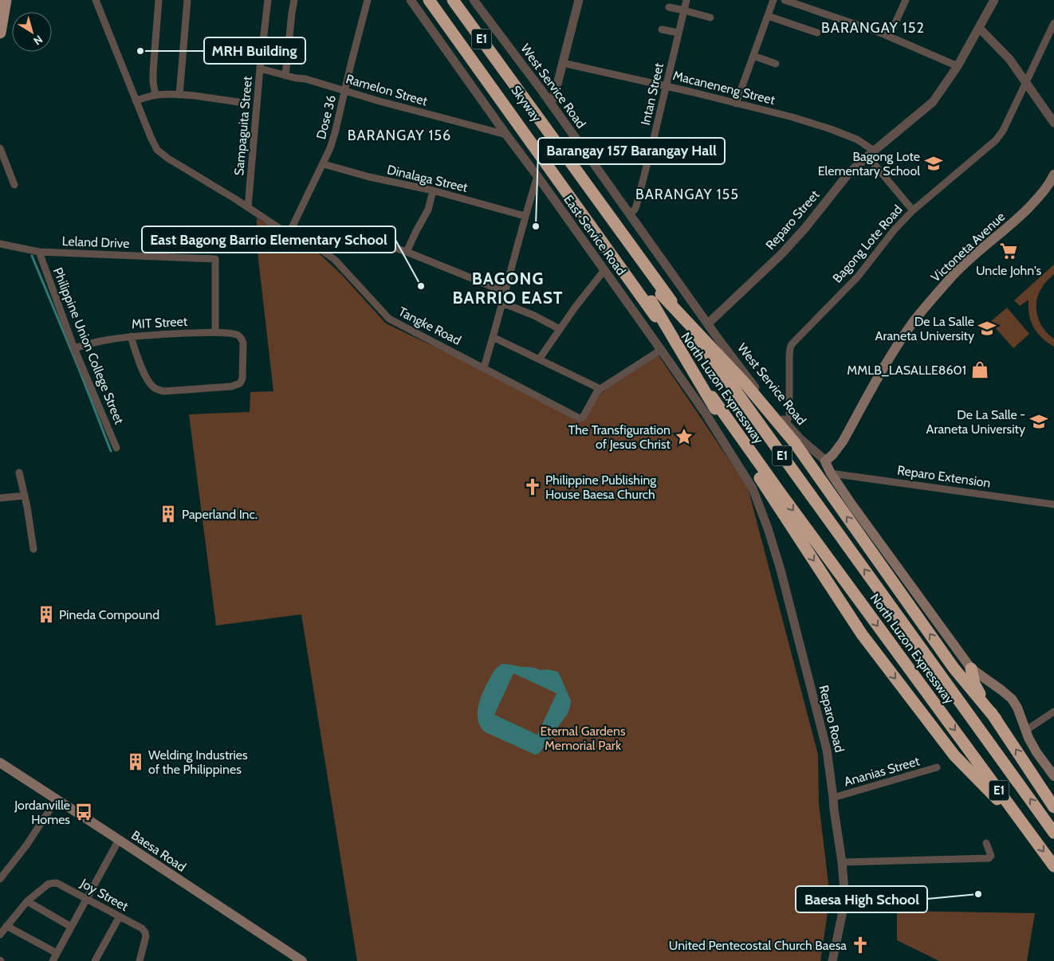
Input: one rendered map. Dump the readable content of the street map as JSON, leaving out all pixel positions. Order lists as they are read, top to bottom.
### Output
{
  "streets": {
    "highway": ["E1", "Skyway", "North Luzon Expressway"],
    "main road": ["West Service Road", "Victoneta Avenue", "Baesa Road"],
    "street": [
      "Macaneneng Street",
      "Ramelon Street",
      "Intan Street",
      "Dose 36",
      "Sampaguita Street",
      "Dinalaga Street",
      "Reparo Street",
      "East Service Road",
      "Leland Drive",
      "Bagong Lote Road",
      "MIT Street",
      "Tangke Road",
      "Philippine Union College Street",
      "Reparo Extension",
      "Reparo Road",
      "Ananias Street",
      "Joy Street"
    ]
  },
  "crossings": [
    ["West Service Road", "Intan Street"],
    ["West Service Road", "Reparo Street"],
    ["West Service Road", "Bagong Lote Road"],
    ["West Service Road", "Victoneta Avenue"],
    ["West Service Road", "Reparo Extension"],
    ["Macaneneng Street", "Intan Street"],
    ["Macaneneng Street", "Reparo Street"],
    ["Macaneneng Street", "Bagong Lote Road"],
    ["Ramelon Street", "Dose 36"],
    ["Ramelon Street", "Sampaguita Street"],
    ["Ramelon Street", "East Service Road"],
    ["Dose 36", "Dinalaga Street"],
    ["Dose 36", "Tangke Road"],
    ["Sampaguita Street", "Tangke Road"],
    ["East Service Road", "Reparo Road"],
    ["Leland Drive", "MIT Street"],
    ["Leland Drive", "Philippine Union College Street"],
    ["MIT Street", "Philippine Union College Street"],
    ["Reparo Road", "Ananias Street"]
  ],
  "districts": [
    "BARANGAY 152",
    "BARANGAY 156",
    "BARANGAY 155",
    "BAGONG BARRIO EAST"
  ],
  "parks": ["Eternal Gardens Memorial Park"],
  "places": {
    "other": [
      "MRH Building",
      "Barangay 157 Barangay Hall",
      "East Bagong Barrio Elementary School",
      "Baesa High School"
    ],
    "school or university": ["Bagong Lote Elementary School", "De La Salle Araneta University", "De La Salle - Araneta University"],
    "supermarket": ["Uncle John's"],
    "shop": ["MMLB_LASALLE8601"],
    "place": ["The Transfiguration of Jesus Christ"],
    "church": ["Philippine Publishing House Baesa Church", "United Pentecostal Church Baesa"],
    "building": ["Paperland Inc.", "Pineda Compound", "Welding Industries of the Philippines"],
    "bus stop": ["Jordanville Homes"]
  },
  "north": "bottom right"
}
